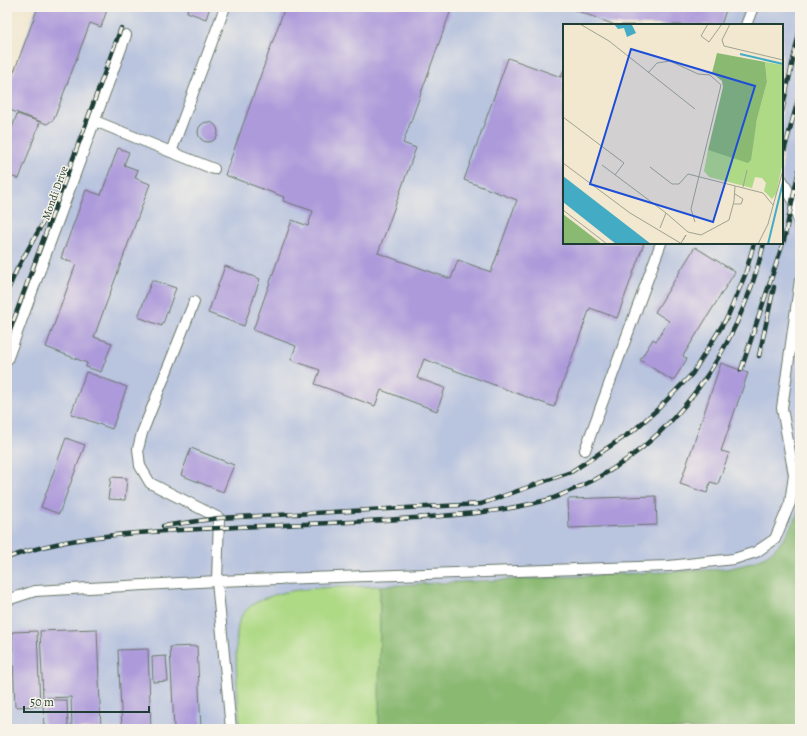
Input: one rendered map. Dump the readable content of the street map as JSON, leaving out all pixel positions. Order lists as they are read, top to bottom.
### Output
{
  "streets": {
    "lane": ["Mondi Drive"]
  },
  "scale_bar": "50 m"
}
